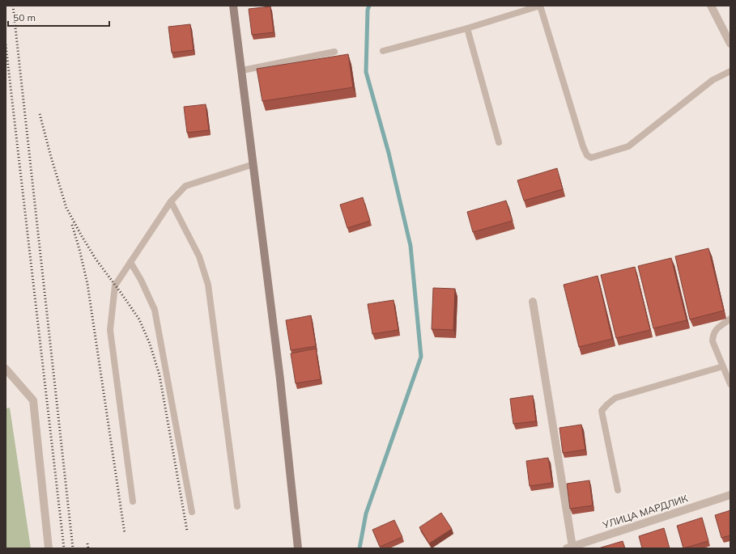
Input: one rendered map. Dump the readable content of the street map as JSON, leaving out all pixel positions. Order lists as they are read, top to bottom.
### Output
{
  "streets": {
    "street": ["УЛИЦА МАРДЛИК"]
  },
  "scale_bar": "50 m"
}
